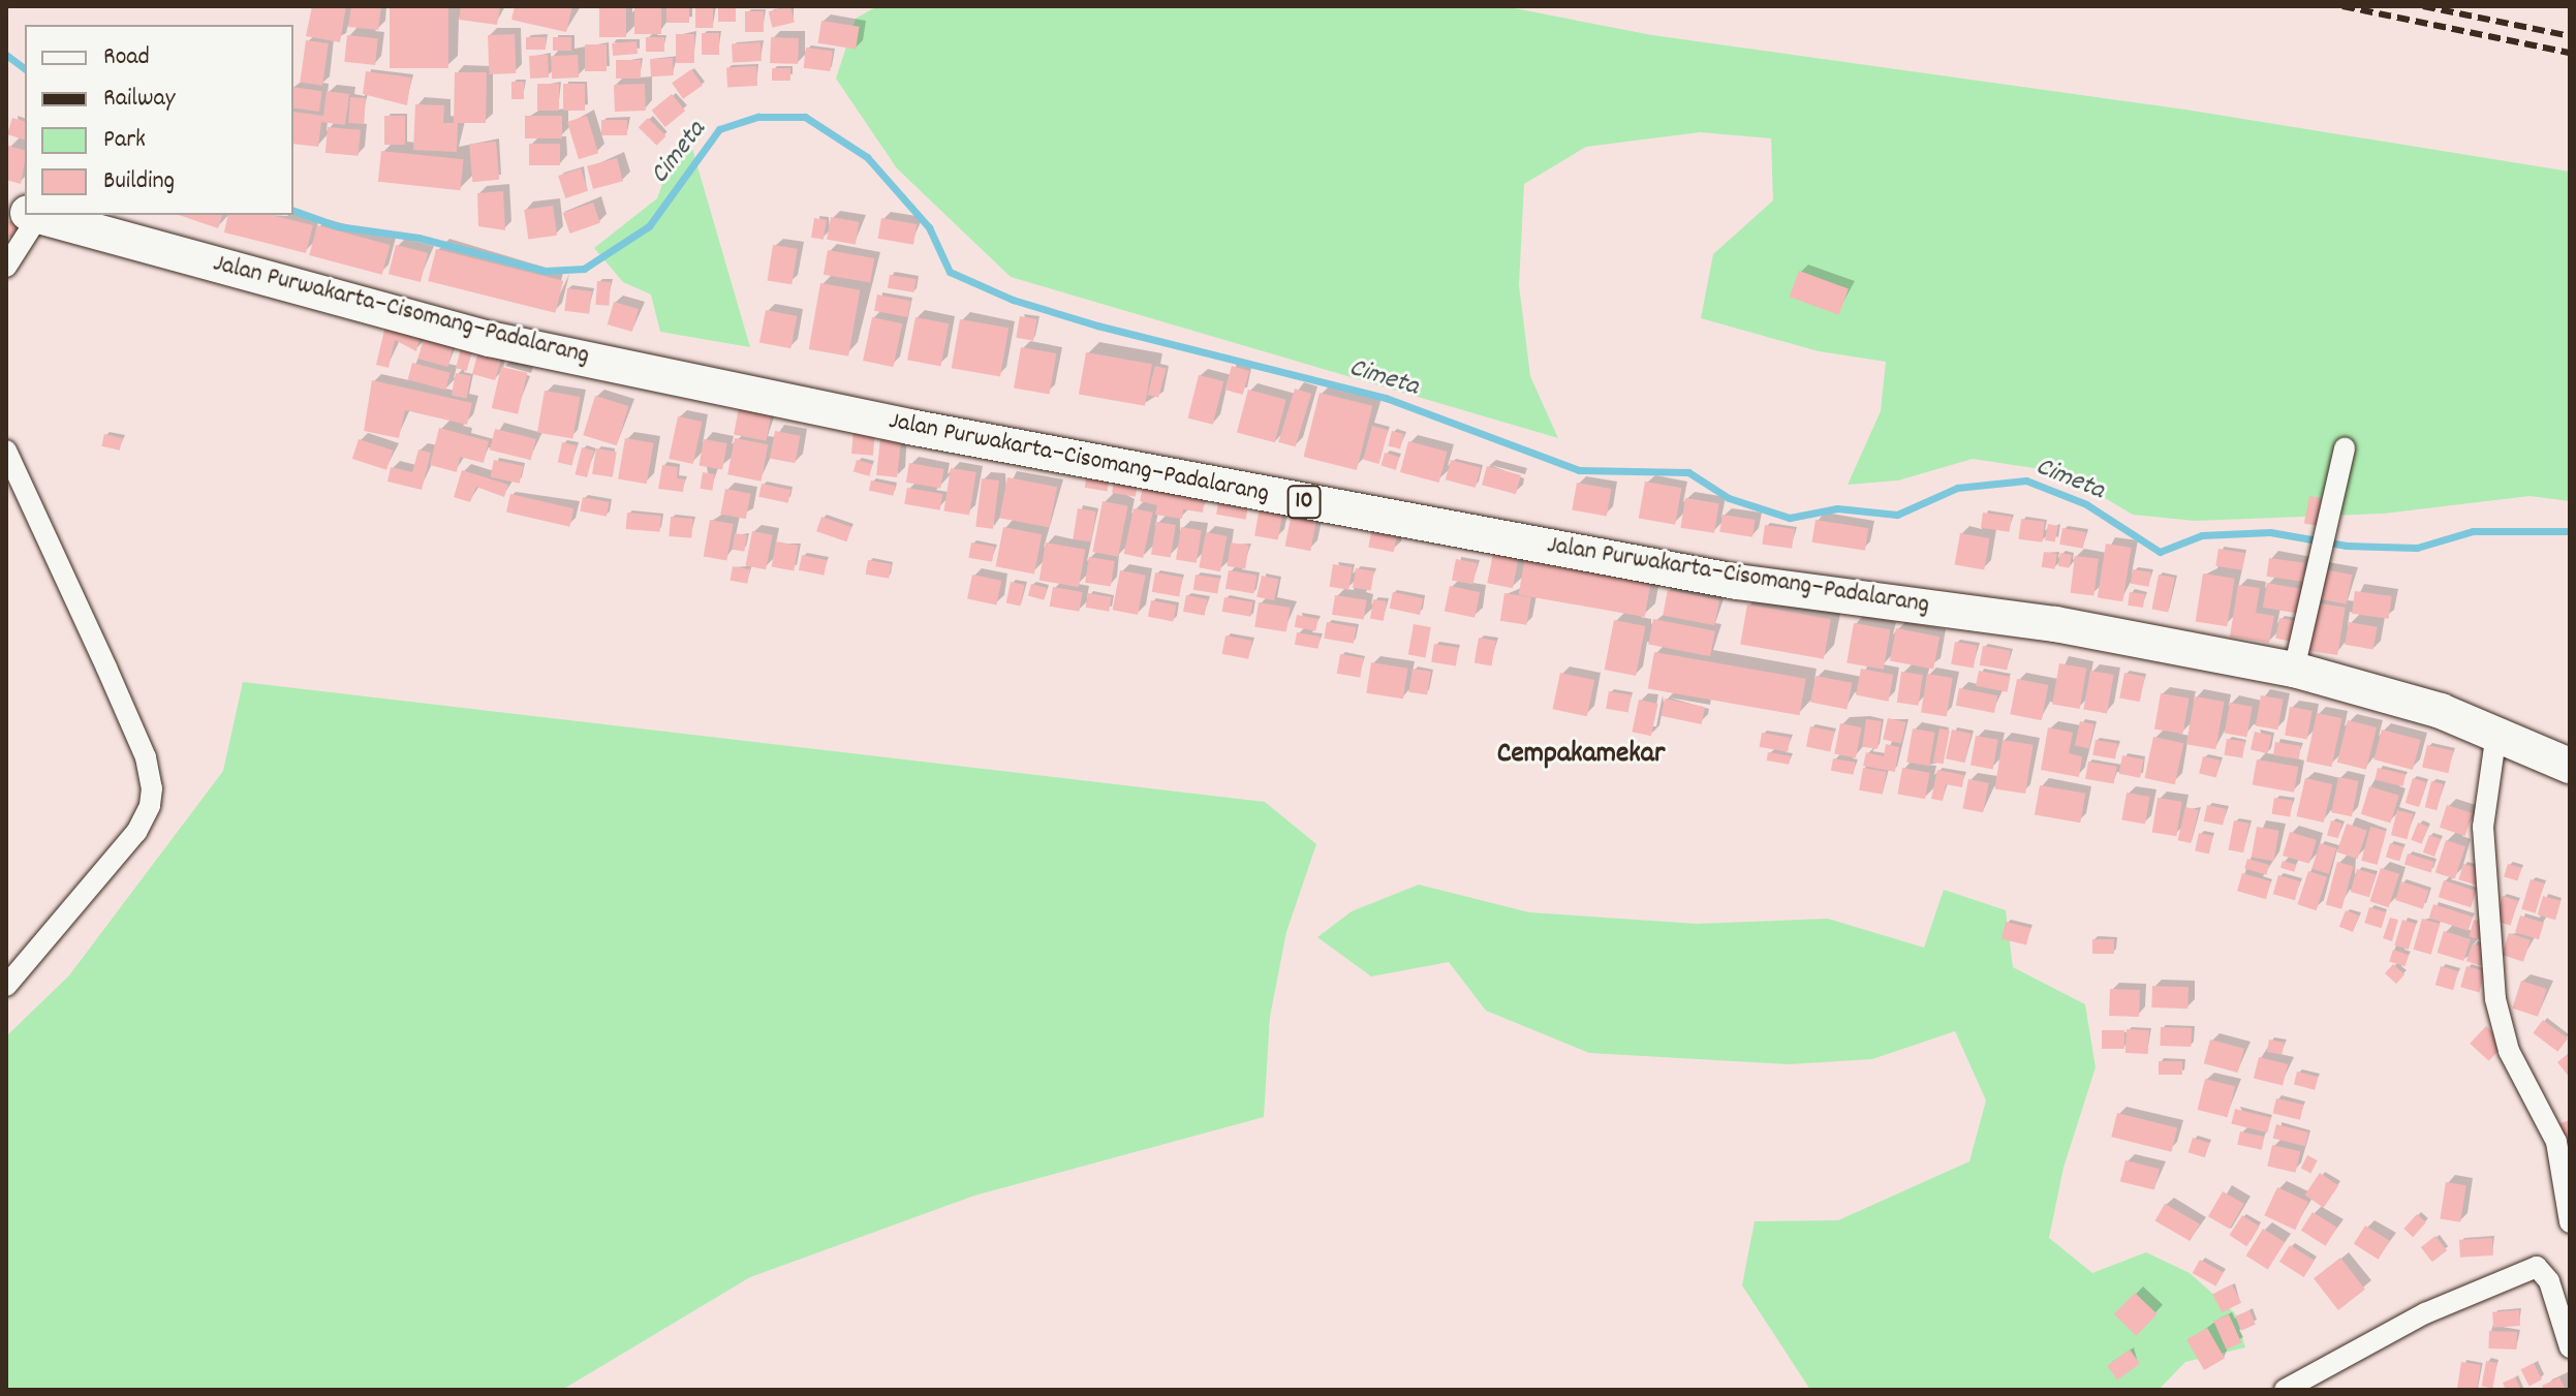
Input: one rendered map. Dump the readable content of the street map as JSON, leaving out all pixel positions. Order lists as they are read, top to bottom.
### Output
{
  "streets": {
    "highway": ["Jalan Purwakarta–Cisomang–Padalarang", "10"]
  },
  "districts": ["Cempakamekar"],
  "water": ["Cimeta"],
  "legend": [
    "Road",
    "Railway",
    "Park",
    "Building"
  ]
}
